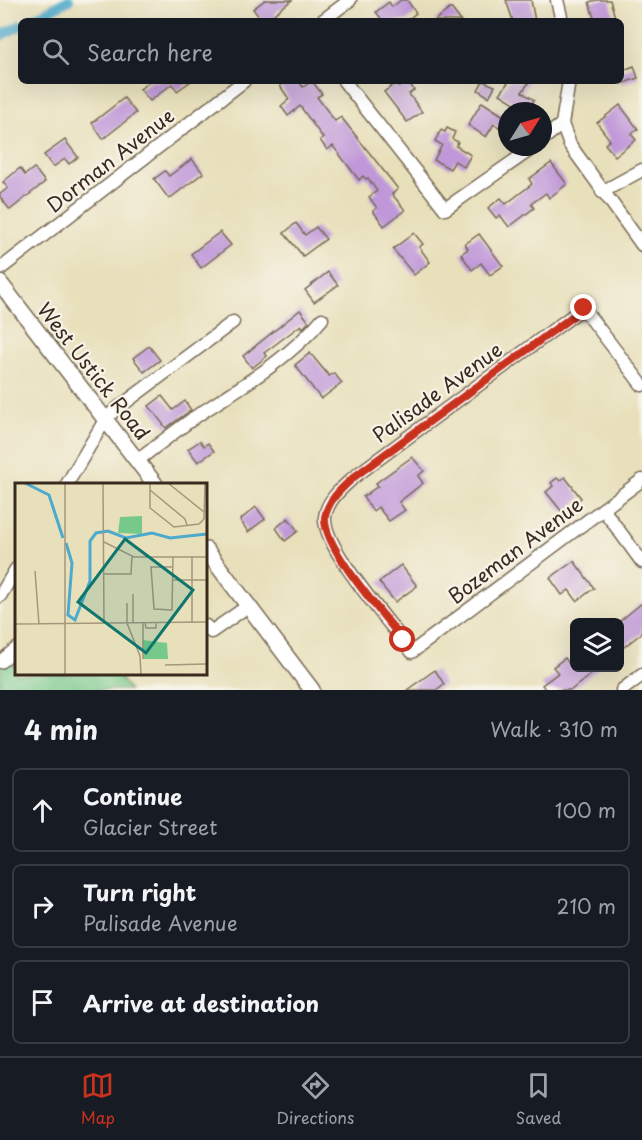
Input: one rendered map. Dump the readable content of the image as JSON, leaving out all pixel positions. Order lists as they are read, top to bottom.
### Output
{
  "streets": {
    "main road": ["West Ustick Road"],
    "street": ["Dorman Avenue", "Palisade Avenue", "Bozeman Avenue"]
  },
  "crossings": [
    ["Palisade Avenue", "Bozeman Avenue"]
  ],
  "north": "top right",
  "page": {
    "search": "Search here",
    "heading": ["4 min", "Walk · 310 m"],
    "list": [
      ["Continue", "Glacier Street", "100 m"],
      ["Turn right", "Palisade Avenue", "210 m"],
      "Arrive at destination"
    ],
    "nav": ["Map", "Directions", "Saved"]
  }
}
